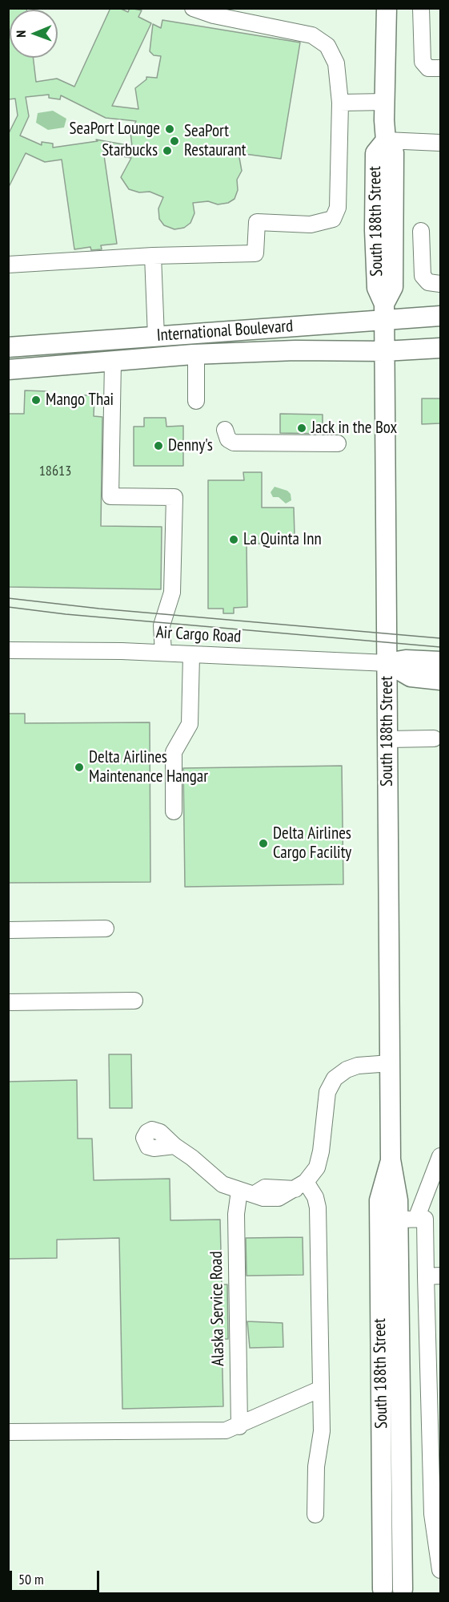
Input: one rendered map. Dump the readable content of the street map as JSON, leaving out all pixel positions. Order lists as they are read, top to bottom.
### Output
{
  "streets": {
    "main road": ["South 188th Street", "International Boulevard"],
    "street": ["Air Cargo Road", "Alaska Service Road"]
  },
  "crossings": [
    ["South 188th Street", "International Boulevard"],
    ["South 188th Street", "Air Cargo Road"]
  ],
  "places": [
    "SeaPort Lounge",
    "SeaPort Restaurant",
    "Starbucks",
    "Mango Thai",
    "Jack in the Box",
    "Denny's",
    "La Quinta Inn",
    "Delta Airlines Maintenance Hangar",
    "Delta Airlines Cargo Facility"
  ],
  "house_numbers": ["18613"],
  "scale_bar": "50 m",
  "north": "left"
}
